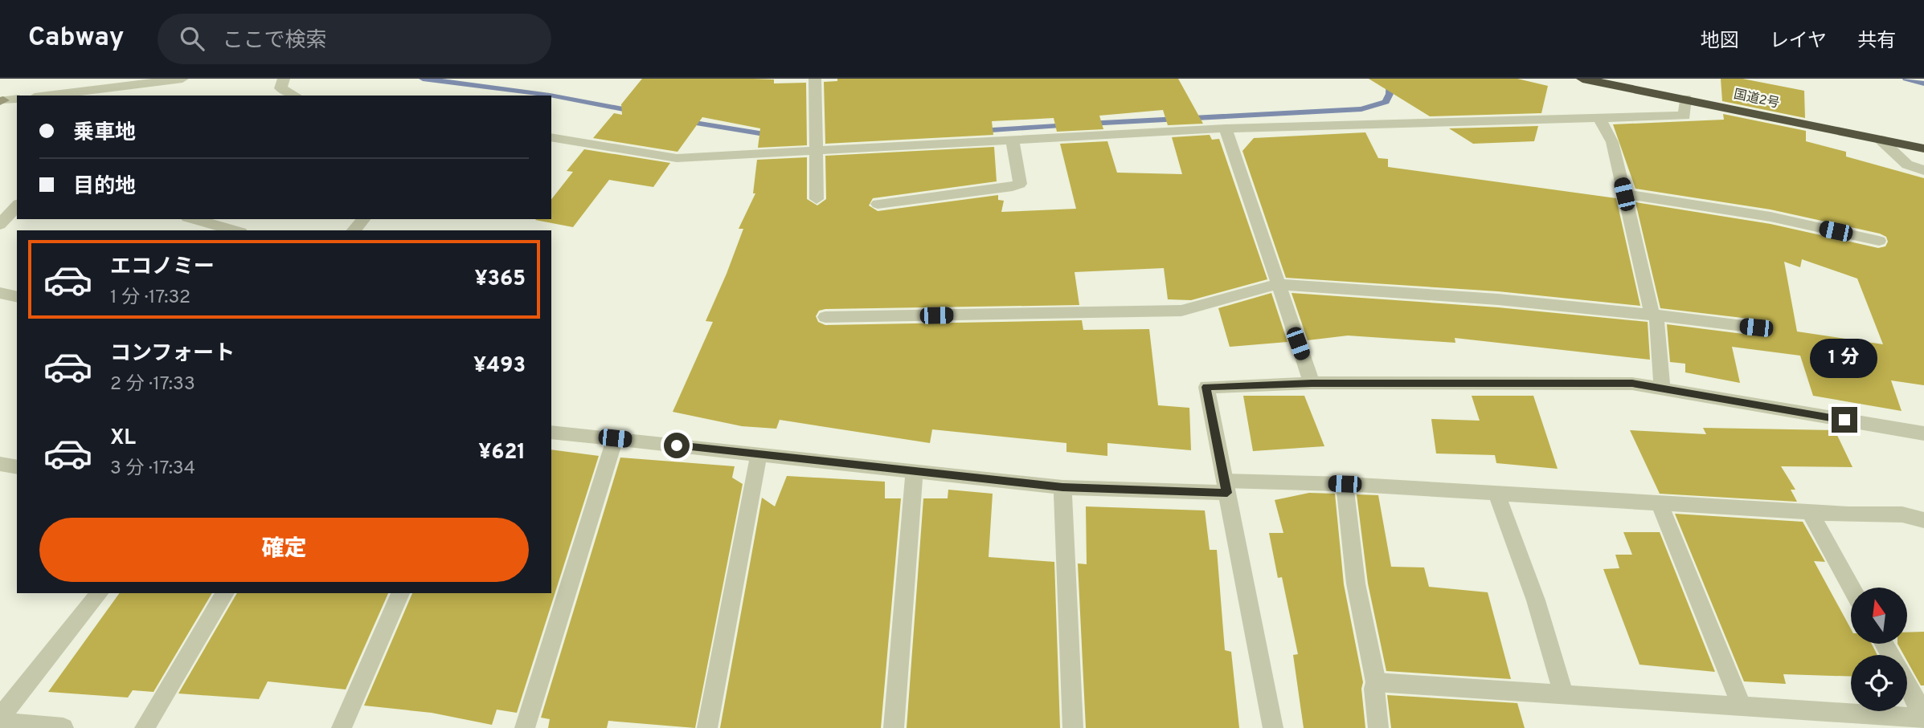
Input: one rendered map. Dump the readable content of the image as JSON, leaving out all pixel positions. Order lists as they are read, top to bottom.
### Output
{
  "streets": {
    "highway": ["国道2号"]
  },
  "north": "top",
  "page": {
    "header": "Cabway",
    "search": "ここで検索",
    "nav": ["地図", "レイヤ", "共有"],
    "banner": ["乗車地", "目的地"],
    "list": [
      {
        "name": "エコノミー",
        "note": "1 分 · 17:32",
        "value": "¥365"
      },
      {
        "name": "コンフォート",
        "note": "2 分 · 17:33",
        "value": "¥493"
      },
      {
        "name": "XL",
        "note": "3 分 · 17:34",
        "value": "¥621"
      }
    ],
    "bubble": "1 分",
    "buttons": "確定"
  }
}
